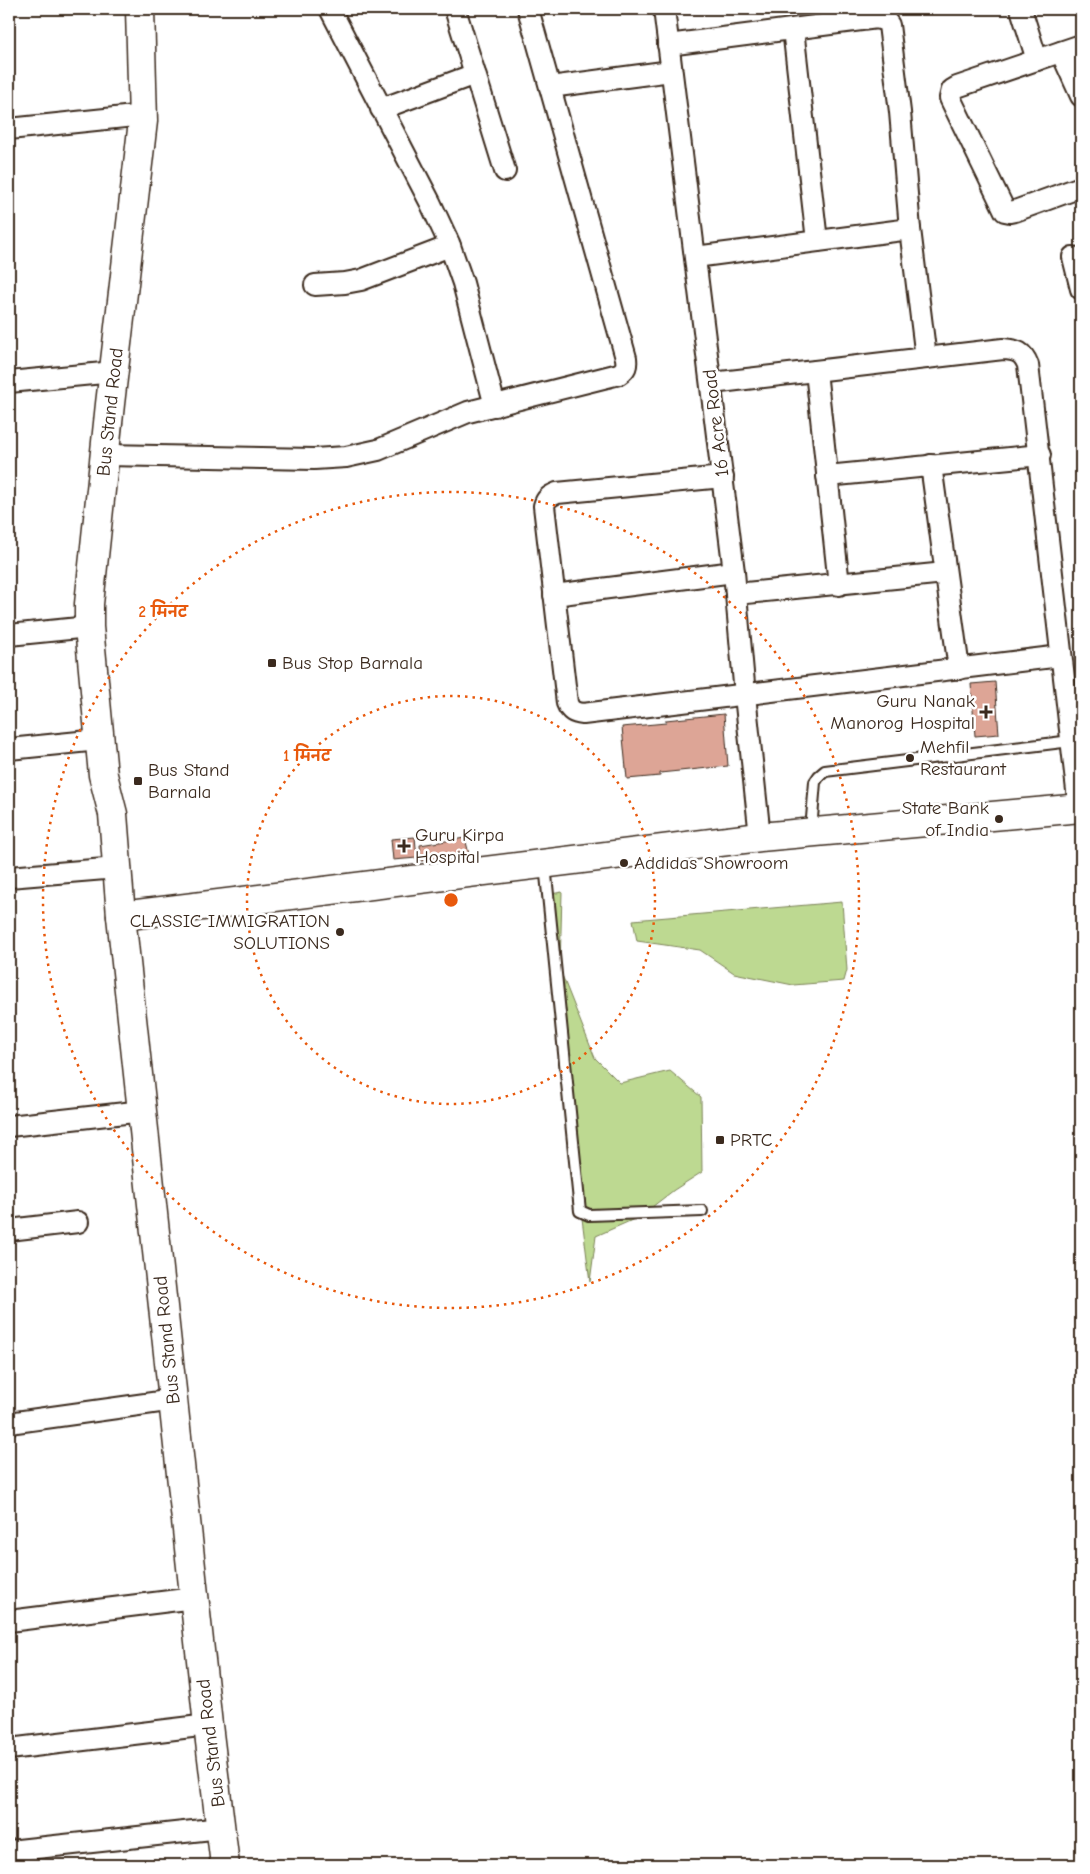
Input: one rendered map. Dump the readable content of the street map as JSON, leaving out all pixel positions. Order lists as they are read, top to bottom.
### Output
{
  "streets": {
    "street": ["Bus Stand Road", "16 Acre Road"]
  },
  "places": {
    "transit": ["Bus Stop Barnala", "Bus Stand Barnala", "PRTC"],
    "health": ["Guru Nanak Manorog Hospital", "Guru Kirpa Hospital"],
    "other": [
      "Mehfil Restaurant",
      "State Bank of India",
      "Addidas Showroom",
      "CLASSIC IMMIGRATION SOLUTIONS"
    ]
  },
  "rings": ["2 मिनट", "1 मिनट"]
}
